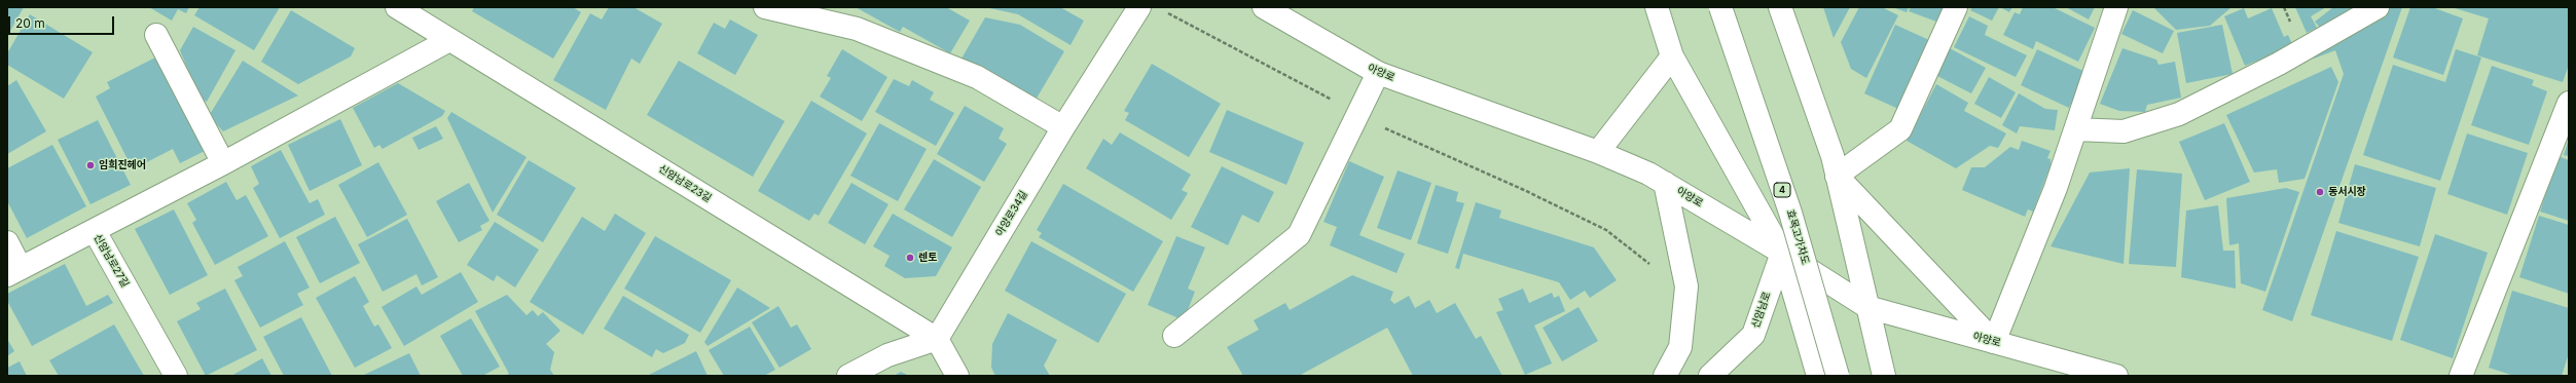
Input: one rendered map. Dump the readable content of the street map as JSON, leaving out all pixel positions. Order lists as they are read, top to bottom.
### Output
{
  "streets": {
    "main road": [
      "아양로",
      "신암남로23길",
      "4",
      "아양로34길",
      "효목고가차도",
      "신암남로27길",
      "신암남로"
    ]
  },
  "crossings": [
    ["아양로", "신암남로"],
    ["신암남로23길", "아양로34길"]
  ],
  "places": ["임희진헤어", "동서시장", "렌토"],
  "scale_bar": "20 m"
}
